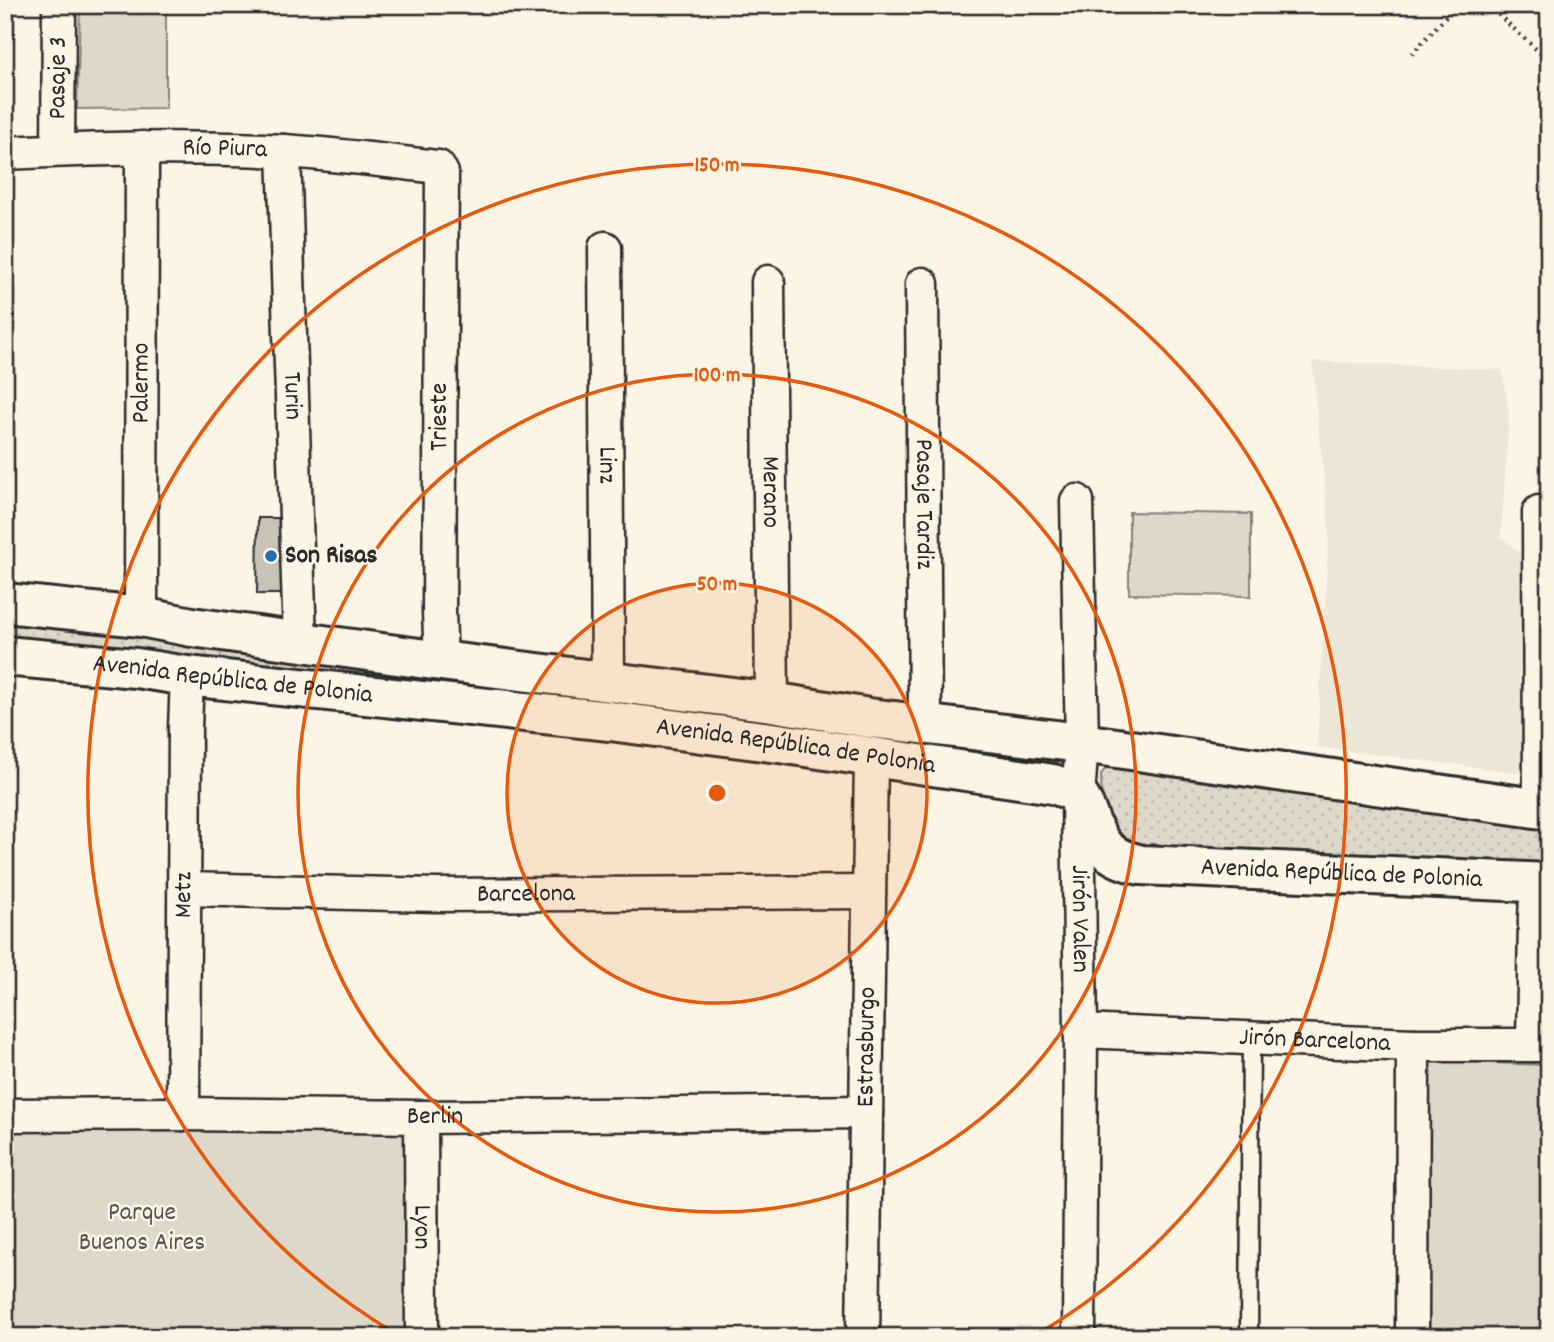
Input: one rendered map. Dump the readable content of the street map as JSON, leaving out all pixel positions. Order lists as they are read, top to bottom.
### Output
{
  "streets": {
    "main road": ["Avenida República de Polonia"],
    "street": [
      "Pasaje 3",
      "Río Piura",
      "Palermo",
      "Turin",
      "Trieste",
      "Linz",
      "Merano",
      "Pasaje Tardiz",
      "Barcelona",
      "Metz",
      "Jirón Valen",
      "Jirón Barcelona",
      "Estrasburgo",
      "Berlin",
      "Lyon"
    ]
  },
  "crossings": [
    ["Pasaje 3", "Río Piura"],
    ["Río Piura", "Palermo"],
    ["Río Piura", "Turin"],
    ["Río Piura", "Trieste"],
    ["Palermo", "Avenida República de Polonia"],
    ["Turin", "Avenida República de Polonia"],
    ["Trieste", "Avenida República de Polonia"],
    ["Linz", "Avenida República de Polonia"],
    ["Merano", "Avenida República de Polonia"],
    ["Pasaje Tardiz", "Avenida República de Polonia"],
    ["Avenida República de Polonia", "Metz"],
    ["Avenida República de Polonia", "Jirón Valen"],
    ["Avenida República de Polonia", "Estrasburgo"],
    ["Barcelona", "Metz"],
    ["Barcelona", "Estrasburgo"],
    ["Metz", "Berlin"],
    ["Jirón Valen", "Jirón Barcelona"],
    ["Estrasburgo", "Berlin"],
    ["Berlin", "Lyon"]
  ],
  "parks": ["Parque Buenos Aires"],
  "places": ["Son Risas"],
  "rings": ["150 m", "100 m", "50 m"]
}
